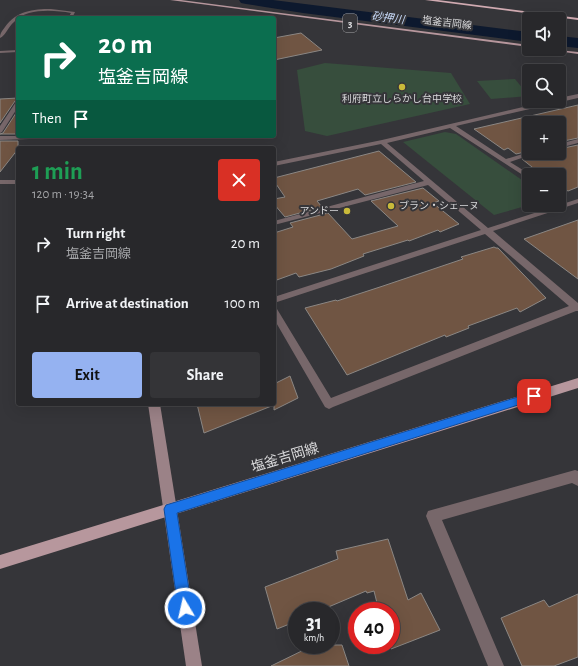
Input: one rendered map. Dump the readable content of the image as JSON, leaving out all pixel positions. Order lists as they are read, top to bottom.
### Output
{
  "streets": {
    "main road": ["3", "塩釜吉岡線"]
  },
  "water": ["砂押川"],
  "places": ["利府町立しらかし台中学校", "ブラン・シェーヌ", "アンドー"],
  "page": {
    "map_buttons": ["+", "−"],
    "turn": ["20 m", "塩釜吉岡線"],
    "then": "Then",
    "heading": ["1 min", "120 m · 19:34"],
    "list": [
      {
        "name": "Turn right",
        "note": "塩釜吉岡線",
        "value": "20 m"
      },
      {
        "name": "Arrive at destination",
        "value": "100 m"
      }
    ],
    "buttons": ["Exit", "Share"],
    "speed": "31 km/h",
    "limit": "40"
  }
}
